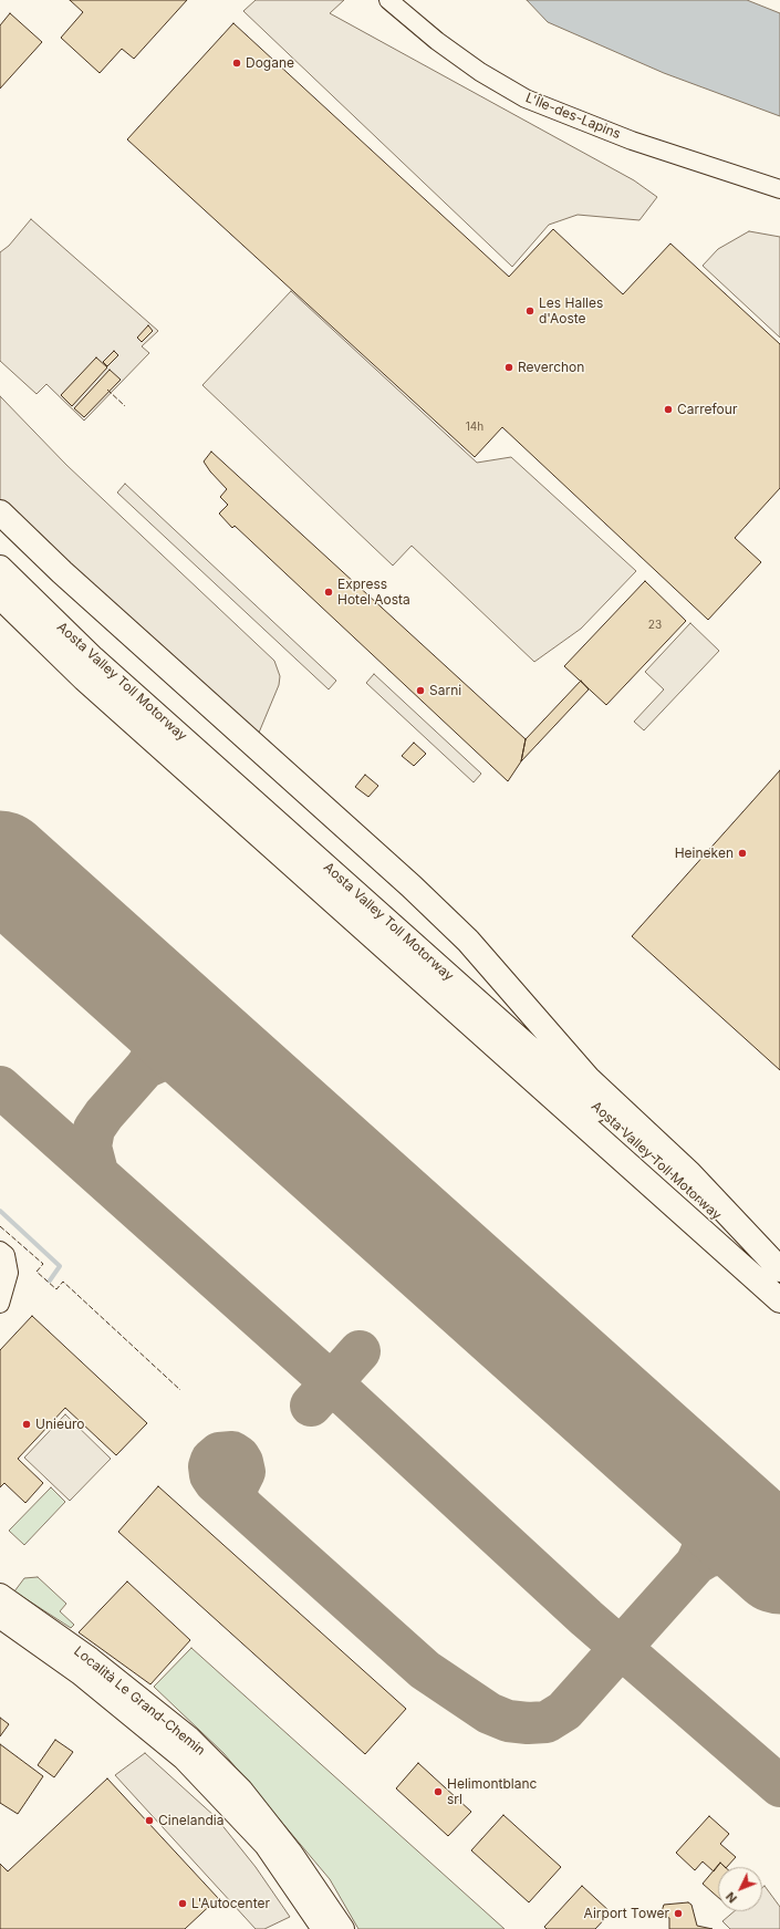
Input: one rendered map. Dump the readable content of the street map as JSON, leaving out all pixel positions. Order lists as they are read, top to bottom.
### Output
{
  "streets": {
    "highway": ["Aosta Valley Toll Motorway"],
    "main road": ["Località Le Grand-Chemin"],
    "street": ["L'Île-des-Lapins"]
  },
  "places": [
    "Dogane",
    "Les Halles d'Aoste",
    "Reverchon",
    "Carrefour",
    "Express Hotel Aosta",
    "Sarni",
    "Heineken",
    "Unieuro",
    "Helimontblanc srl",
    "Cinelandia",
    "L'Autocenter",
    "Airport Tower"
  ],
  "house_numbers": ["14h", "23"],
  "north": "bottom left"
}
